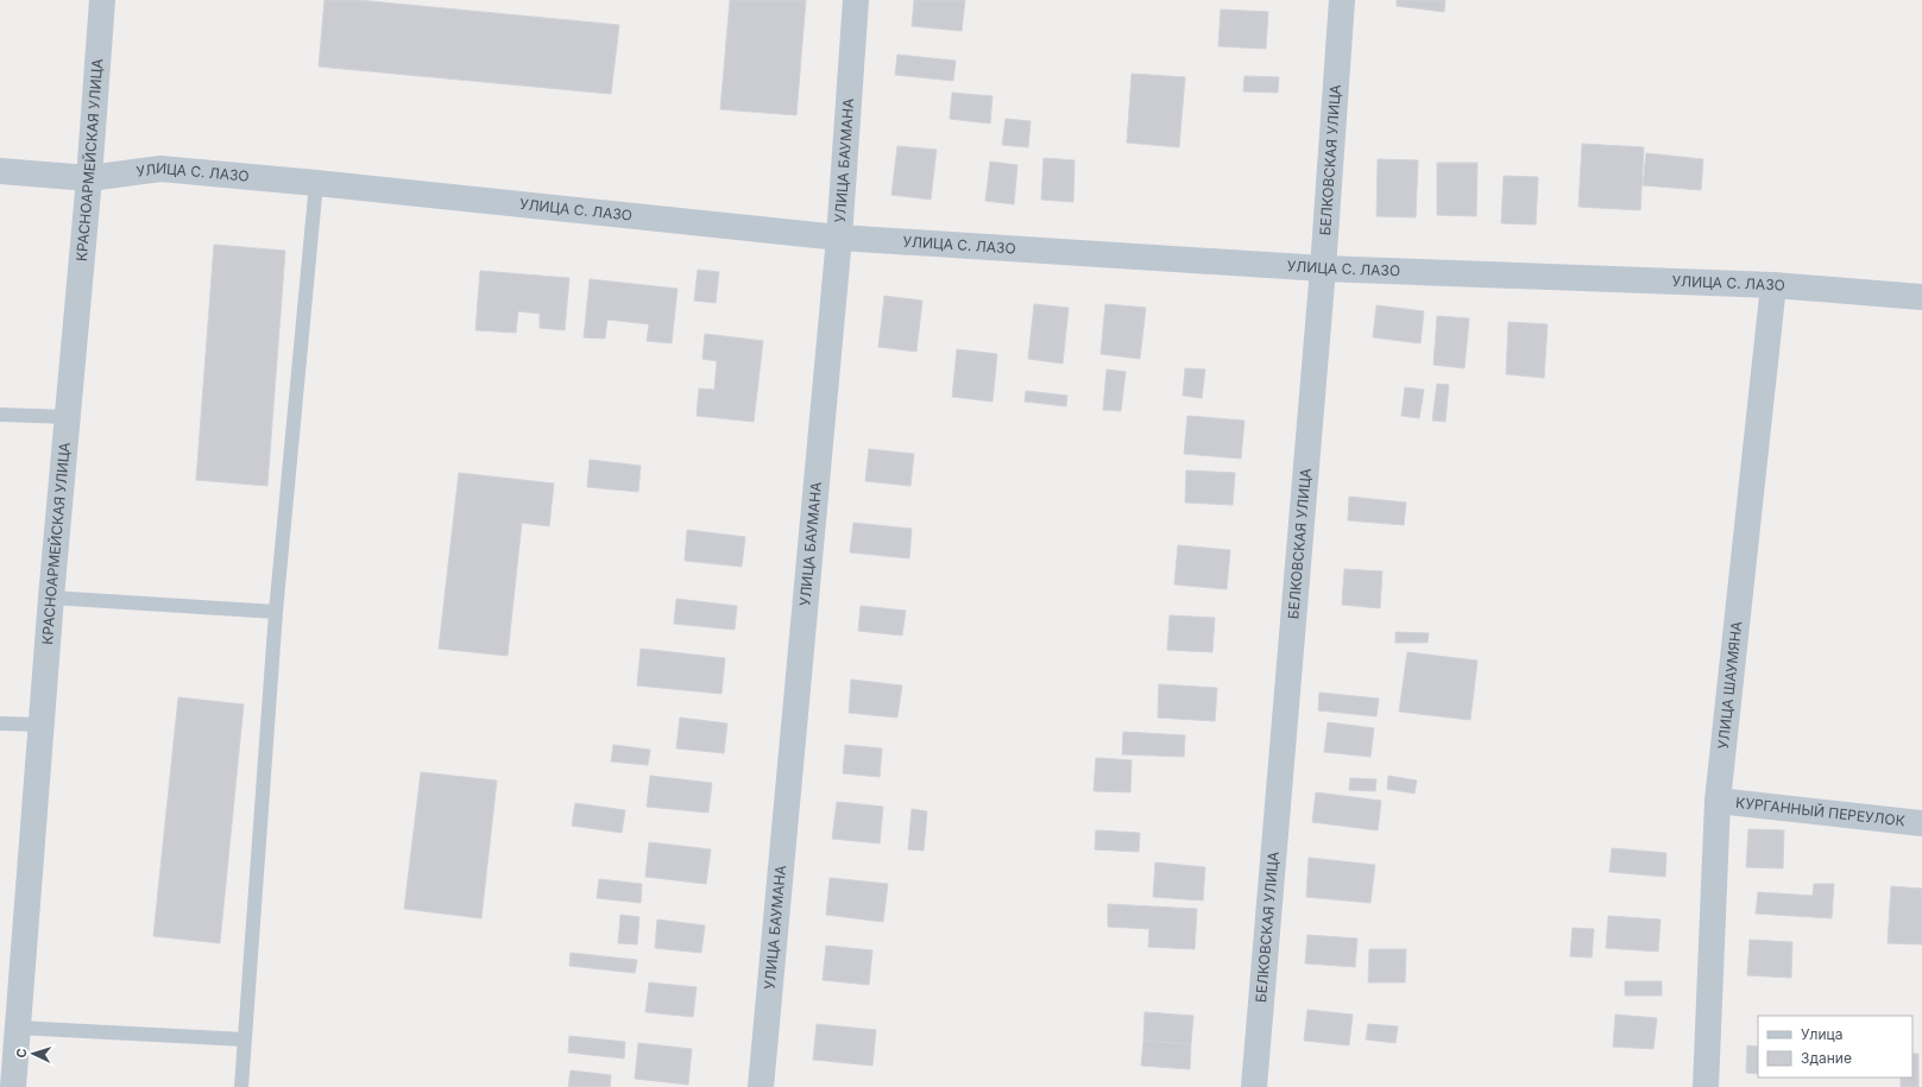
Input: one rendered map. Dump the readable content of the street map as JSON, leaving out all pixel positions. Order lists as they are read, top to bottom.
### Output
{
  "streets": {
    "street": [
      "КРАСНОАРМЕЙСКАЯ УЛИЦА",
      "УЛИЦА БАУМАНА",
      "БЕЛКОВСКАЯ УЛИЦА",
      "УЛИЦА С. ЛАЗО",
      "УЛИЦА ШАУМЯНА",
      "КУРГАННЫЙ ПЕРЕУЛОК"
    ]
  },
  "crossings": [
    ["КРАСНОАРМЕЙСКАЯ УЛИЦА", "УЛИЦА С. ЛАЗО"],
    ["УЛИЦА БАУМАНА", "УЛИЦА С. ЛАЗО"],
    ["БЕЛКОВСКАЯ УЛИЦА", "УЛИЦА С. ЛАЗО"],
    ["УЛИЦА С. ЛАЗО", "УЛИЦА ШАУМЯНА"],
    ["УЛИЦА ШАУМЯНА", "КУРГАННЫЙ ПЕРЕУЛОК"]
  ],
  "legend": ["Улица", "Здание"],
  "north": "left"
}
